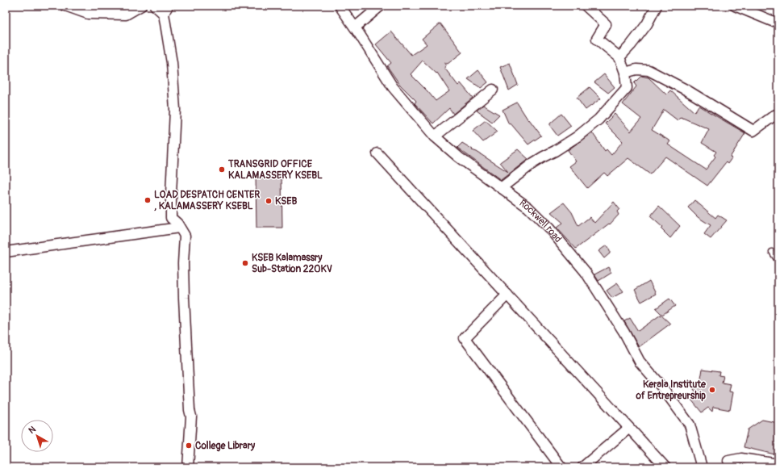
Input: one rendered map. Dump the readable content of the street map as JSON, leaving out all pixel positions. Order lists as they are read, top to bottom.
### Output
{
  "streets": {
    "street": ["Rockwell road"]
  },
  "places": [
    "TRANSGRID OFFICE KALAMASSERY KSEBL",
    "LOAD DESPATCH CENTER , KALAMASSERY KSEBL",
    "KSEB",
    "KSEB Kalamassry Sub-Station 220KV",
    "Kerala Institute of Entrepreurship",
    "College Library"
  ],
  "north": "top left"
}
